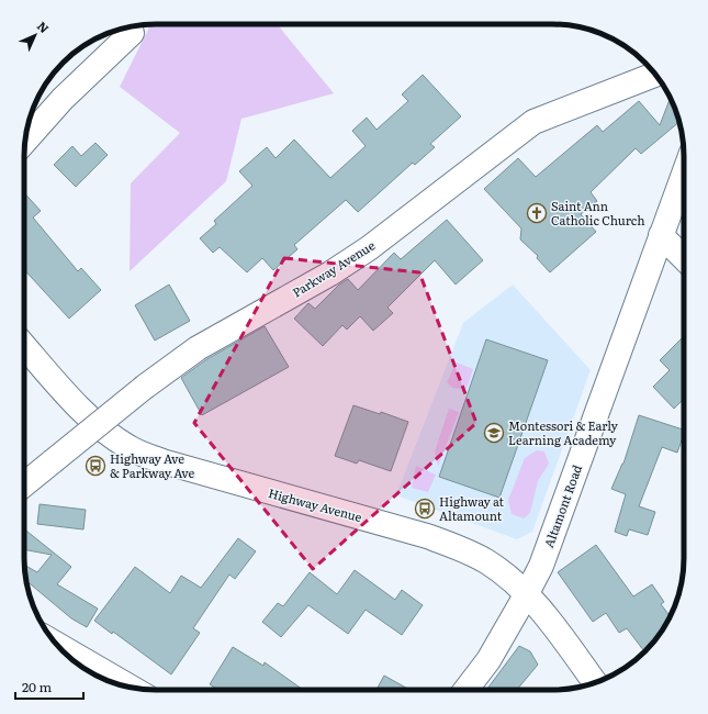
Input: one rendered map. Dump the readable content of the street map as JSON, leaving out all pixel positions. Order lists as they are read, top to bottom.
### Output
{
  "streets": {
    "street": ["Parkway Avenue", "Highway Avenue", "Altamont Road"]
  },
  "crossings": [
    ["Highway Avenue", "Altamont Road"]
  ],
  "places": {
    "church": ["Saint Ann Catholic Church"],
    "school or university": ["Montessori & Early Learning Academy"],
    "bus stop": ["Highway Ave & Parkway Ave", "Highway at Altamount"]
  },
  "scale_bar": "20 m",
  "north": "top right"
}
